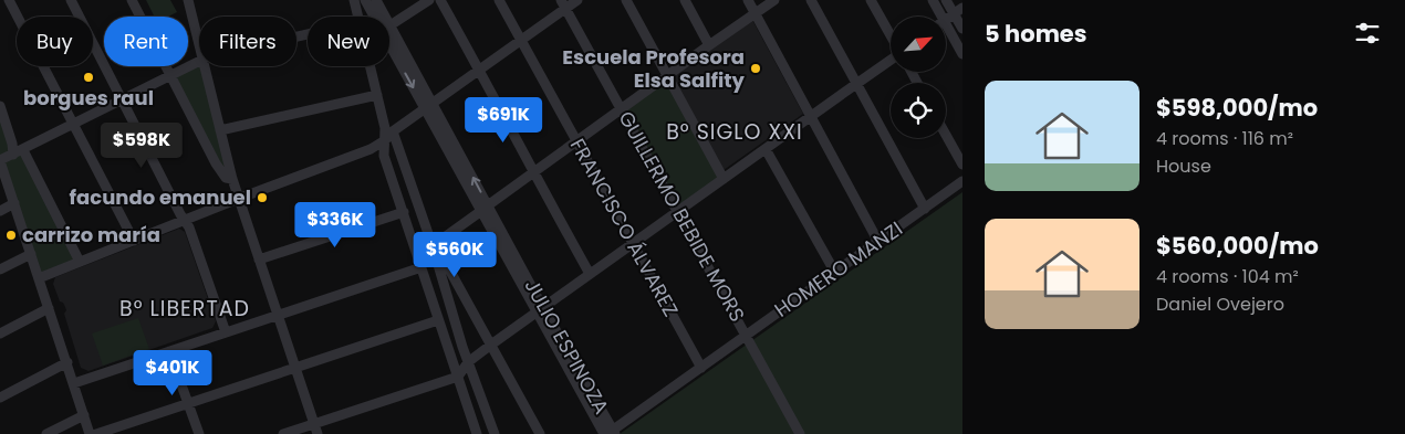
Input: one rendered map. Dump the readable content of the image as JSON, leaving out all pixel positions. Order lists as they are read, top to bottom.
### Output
{
  "streets": {
    "street": [
      "GUILLERMO BEBIDE MORS",
      "FRANCISCO ÁLVAREZ",
      "HOMERO MANZI",
      "JULIO ESPINOZA"
    ]
  },
  "crossings": [
    ["GUILLERMO BEBIDE MORS", "HOMERO MANZI"],
    ["FRANCISCO ÁLVAREZ", "HOMERO MANZI"],
    ["HOMERO MANZI", "JULIO ESPINOZA"]
  ],
  "districts": ["B° SIGLO XXI", "B° LIBERTAD"],
  "places": [
    "Escuela Profesora Elsa Salfity",
    "borgues raul",
    "facundo emanuel",
    "carrizo maría"
  ],
  "north": "top right",
  "page": {
    "heading": "5 homes",
    "chip": [
      "Buy",
      "Rent",
      "Filters",
      "New"
    ],
    "list": [
      {
        "name": "$598,000/mo",
        "note": "4 rooms · 116 m² · House"
      },
      {
        "name": "$560,000/mo",
        "note": "4 rooms · 104 m² · Daniel Ovejero"
      }
    ],
    "price": [
      "$691K",
      "$598K",
      "$336K",
      "$560K",
      "$401K"
    ]
  }
}
